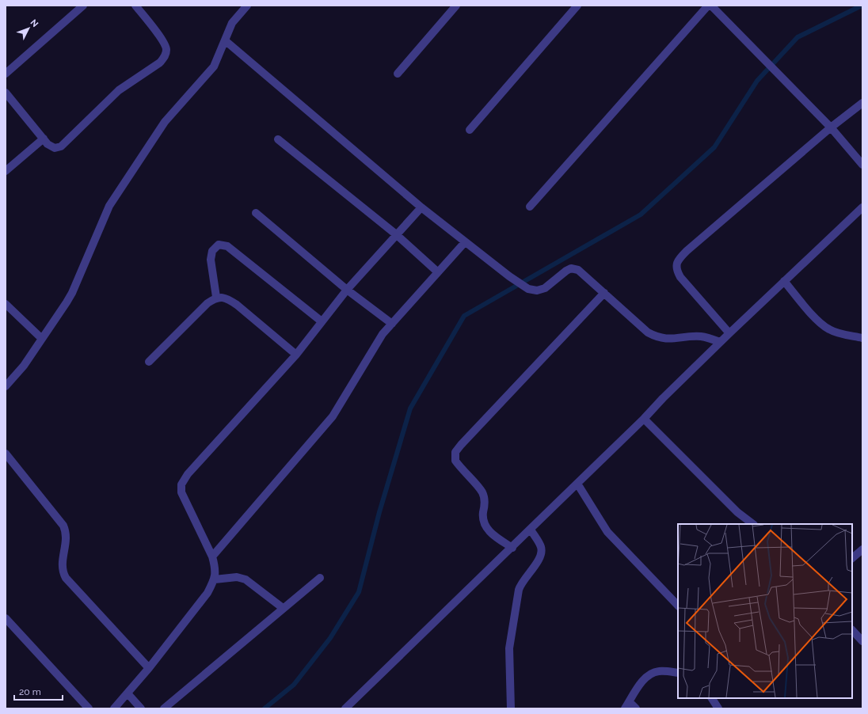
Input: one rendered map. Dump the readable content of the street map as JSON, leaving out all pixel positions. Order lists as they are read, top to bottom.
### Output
{
  "scale_bar": "20 m",
  "north": "top right"
}
